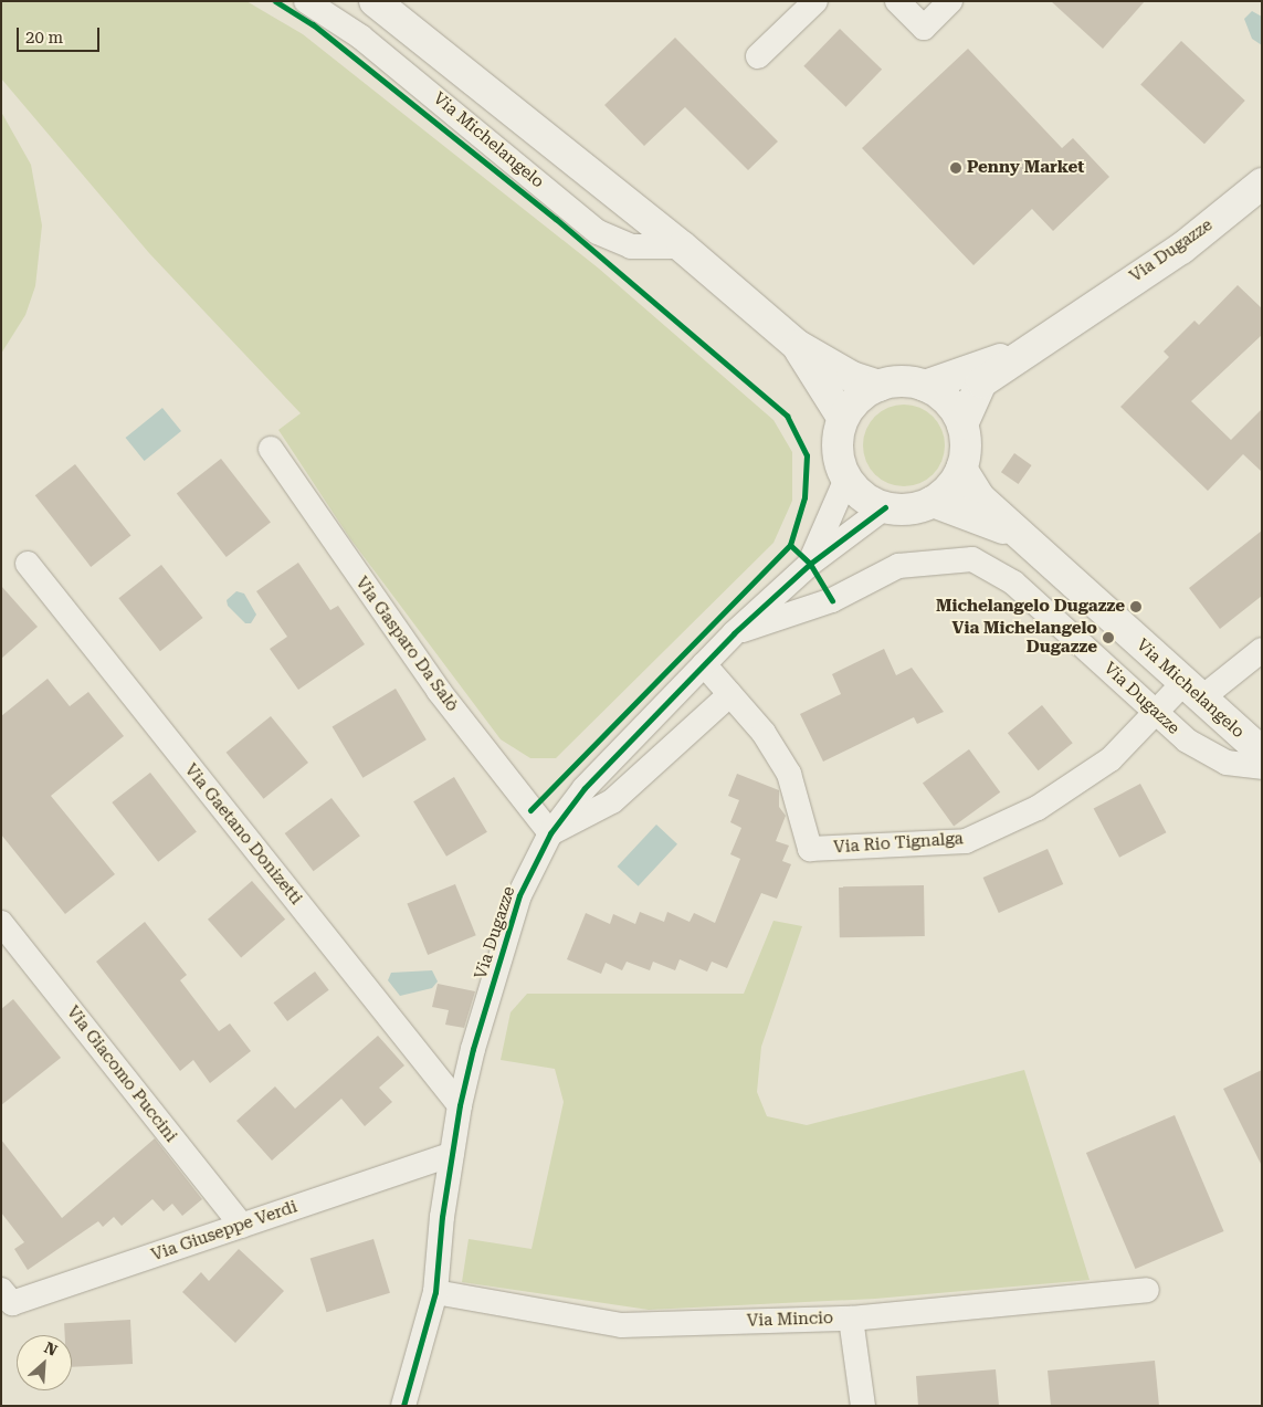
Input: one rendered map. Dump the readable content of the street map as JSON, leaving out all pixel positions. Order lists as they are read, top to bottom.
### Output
{
  "streets": {
    "street": [
      "Via Michelangelo",
      "Via Dugazze",
      "Via Gasparo Da Salò",
      "Via Gaetano Donizetti",
      "Via Rio Tignalga",
      "Via Giacomo Puccini",
      "Via Giuseppe Verdi",
      "Via Mincio"
    ]
  },
  "crossings": [
    ["Via Michelangelo", "Via Dugazze"],
    ["Via Michelangelo", "Via Rio Tignalga"],
    ["Via Dugazze", "Via Gasparo Da Salò"],
    ["Via Dugazze", "Via Gaetano Donizetti"],
    ["Via Dugazze", "Via Rio Tignalga"],
    ["Via Dugazze", "Via Giuseppe Verdi"],
    ["Via Dugazze", "Via Mincio"],
    ["Via Giacomo Puccini", "Via Giuseppe Verdi"]
  ],
  "places": ["Penny Market", "Michelangelo Dugazze", "Via Michelangelo Dugazze"],
  "scale_bar": "20 m",
  "north": "top right"
}
